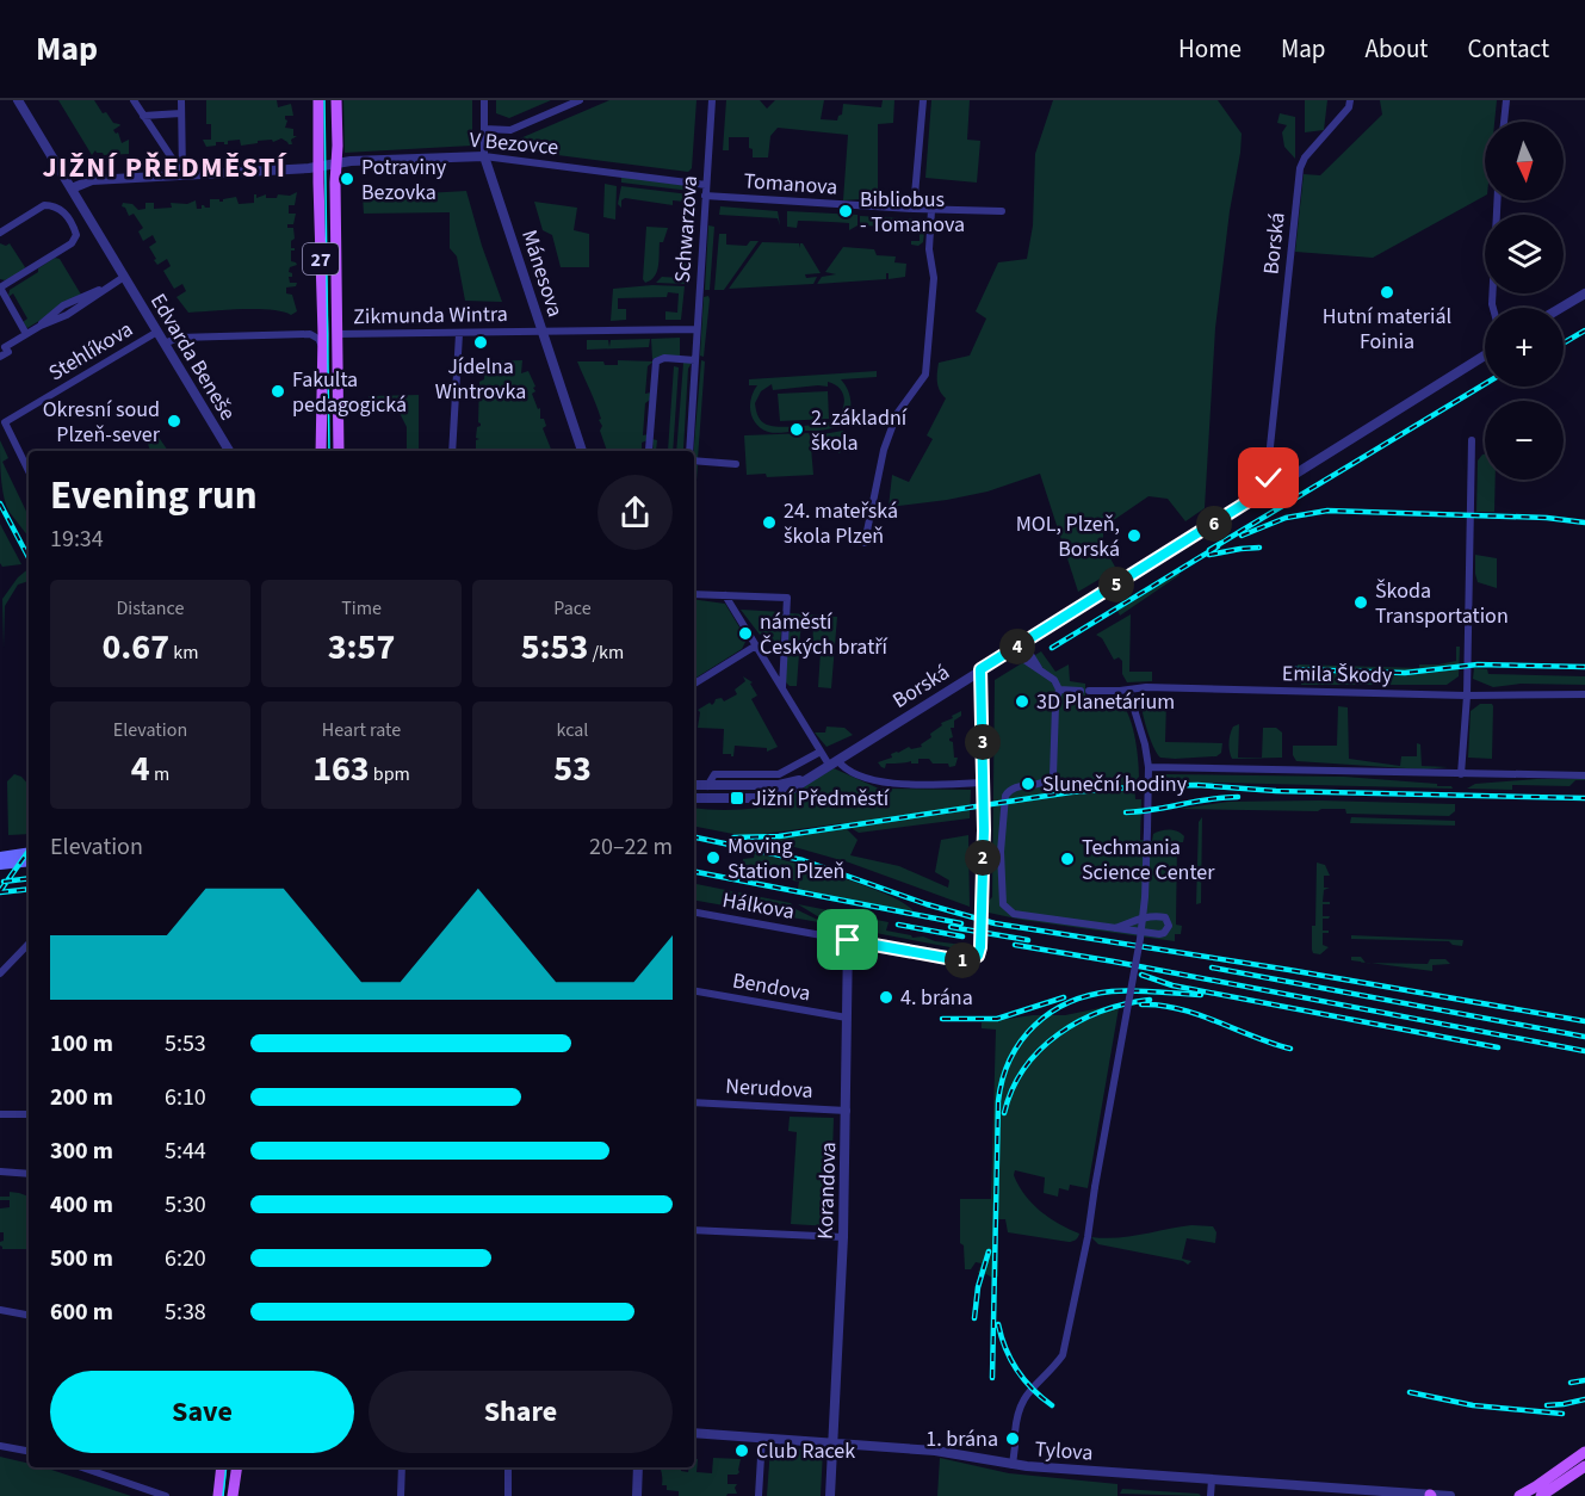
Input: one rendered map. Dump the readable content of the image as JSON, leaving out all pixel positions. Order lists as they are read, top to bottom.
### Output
{
  "streets": {
    "main road": ["27"],
    "street": [
      "V Bezovce",
      "Tomanova",
      "Schwarzova",
      "Borská",
      "Mánesova",
      "Zikmunda Wintra",
      "Stehlíkova",
      "Edvarda Beneše",
      "Emila Škody",
      "Hálkova",
      "Bendova",
      "Nerudova",
      "Korandova",
      "Tylova"
    ]
  },
  "crossings": [
    ["V Bezovce", "Schwarzova"],
    ["V Bezovce", "27"],
    ["V Bezovce", "Mánesova"],
    ["V Bezovce", "Edvarda Beneše"],
    ["Tomanova", "Schwarzova"],
    ["Schwarzova", "Zikmunda Wintra"],
    ["27", "Zikmunda Wintra"],
    ["27", "Stehlíkova"],
    ["Mánesova", "Zikmunda Wintra"],
    ["Stehlíkova", "Edvarda Beneše"],
    ["Hálkova", "Korandova"],
    ["Bendova", "Korandova"],
    ["Nerudova", "Korandova"],
    ["Korandova", "Tylova"]
  ],
  "districts": ["JIŽNÍ PŘEDMĚSTÍ"],
  "places": {
    "other": [
      "Potraviny Bezovka",
      "Bibliobus - Tomanova",
      "Hutní materiál Foinia",
      "Jídelna Wintrovka",
      "Fakulta pedagogická",
      "Okresní soud Plzeň-sever",
      "2. základní škola",
      "24. mateřská škola Plzeň",
      "MOL, Plzeň, Borská",
      "Škoda Transportation",
      "náměstí Českých bratří",
      "3D Planetárium",
      "Sluneční hodiny",
      "Moving Station Plzeň",
      "Techmania Science Center",
      "4. brána",
      "1. brána",
      "Club Racek"
    ],
    "transit": ["Jižní Předměstí"]
  },
  "north": "bottom",
  "page": {
    "header": "Map",
    "nav": [
      "Home",
      "Map",
      "About",
      "Contact"
    ],
    "map_buttons": ["+", "−"],
    "heading": ["Evening run", "19:34"],
    "pins": [
      "6",
      "5",
      "4",
      "3",
      "2",
      "1"
    ],
    "stats": [
      ["Distance", "0.67 km"],
      ["Time", "3:57"],
      ["Pace", "5:53 /km"],
      ["Elevation", "4 m"],
      ["Heart rate", "163 bpm"],
      ["kcal", "53"]
    ],
    "chart": ["Elevation", "20–22 m"],
    "list": [
      {
        "name": "100 m",
        "note": "5:53"
      },
      {
        "name": "200 m",
        "note": "6:10"
      },
      {
        "name": "300 m",
        "note": "5:44"
      },
      {
        "name": "400 m",
        "note": "5:30"
      },
      {
        "name": "500 m",
        "note": "6:20"
      },
      {
        "name": "600 m",
        "note": "5:38"
      }
    ],
    "buttons": ["Save", "Share"]
  }
}
